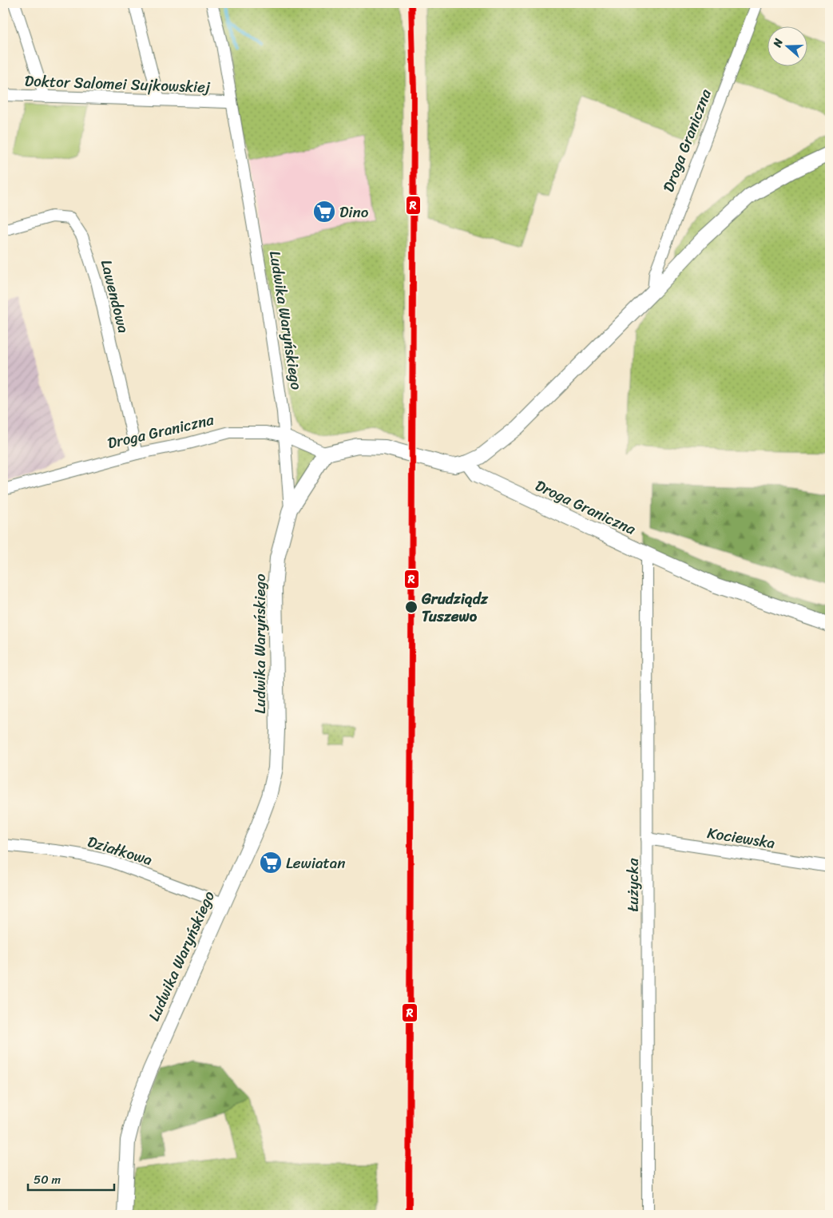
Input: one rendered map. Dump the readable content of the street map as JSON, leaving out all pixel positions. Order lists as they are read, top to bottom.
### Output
{
  "streets": {
    "street": [
      "Doktor Salomei Sujkowskiej",
      "Droga Graniczna",
      "Lawendowa",
      "Ludwika Waryńskiego",
      "Kociewska",
      "Działkowa",
      "Łużycka"
    ]
  },
  "crossings": [
    ["Doktor Salomei Sujkowskiej", "Ludwika Waryńskiego"],
    ["Droga Graniczna", "Lawendowa"],
    ["Droga Graniczna", "Ludwika Waryńskiego"],
    ["Droga Graniczna", "Łużycka"],
    ["Ludwika Waryńskiego", "Działkowa"],
    ["Kociewska", "Łużycka"]
  ],
  "places": {
    "supermarket": ["Dino", "Lewiatan"],
    "other": ["Grudziądz Tuszewo"]
  },
  "lines": ["transit line R"],
  "scale_bar": "50 m",
  "north": "left"
}
